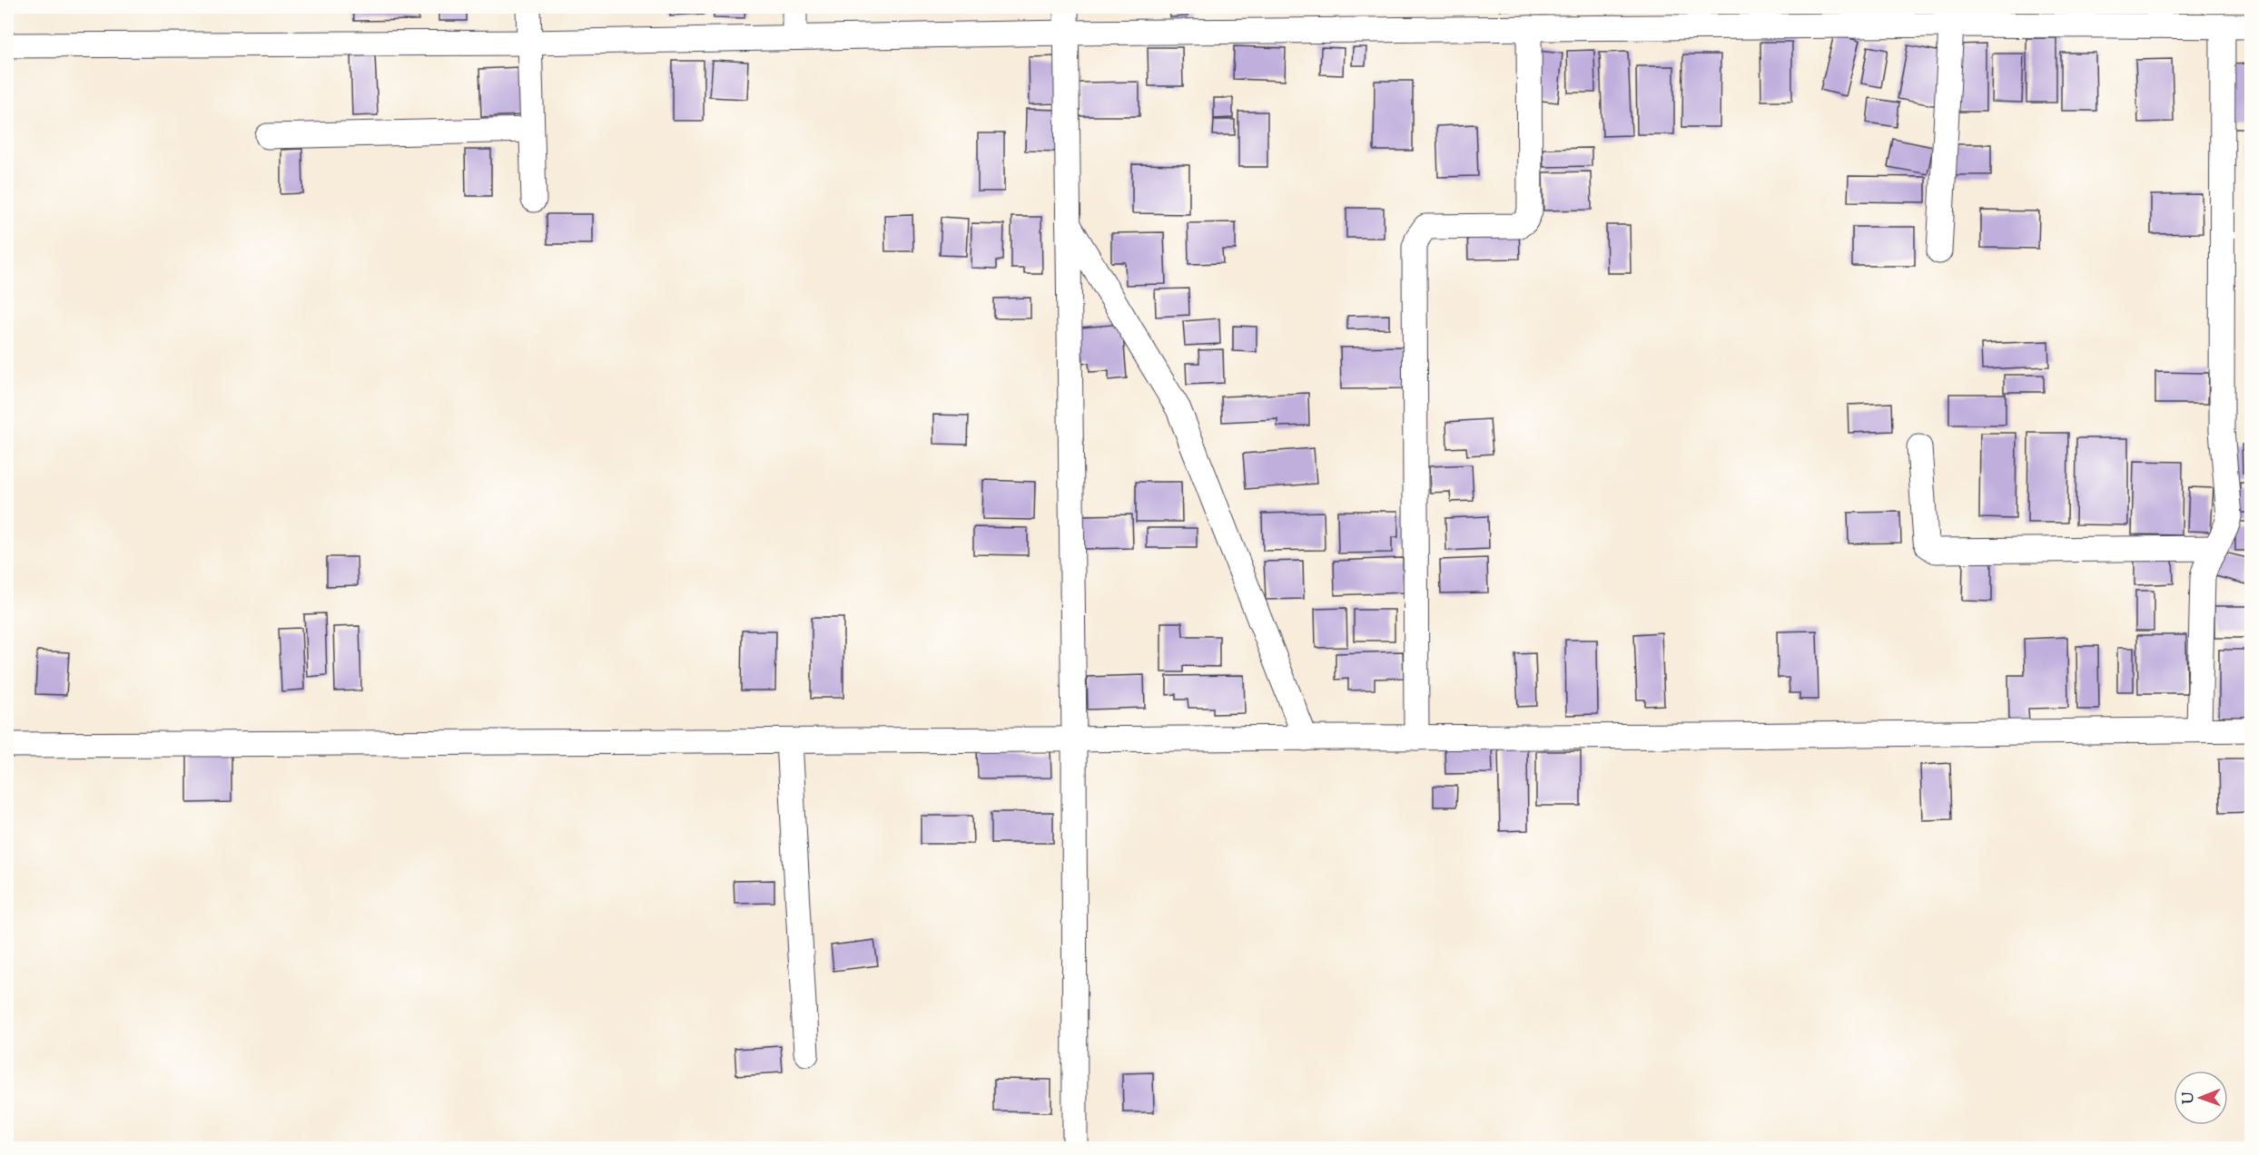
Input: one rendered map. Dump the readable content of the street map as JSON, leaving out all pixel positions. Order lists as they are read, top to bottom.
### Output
{
  "north": "left"
}
